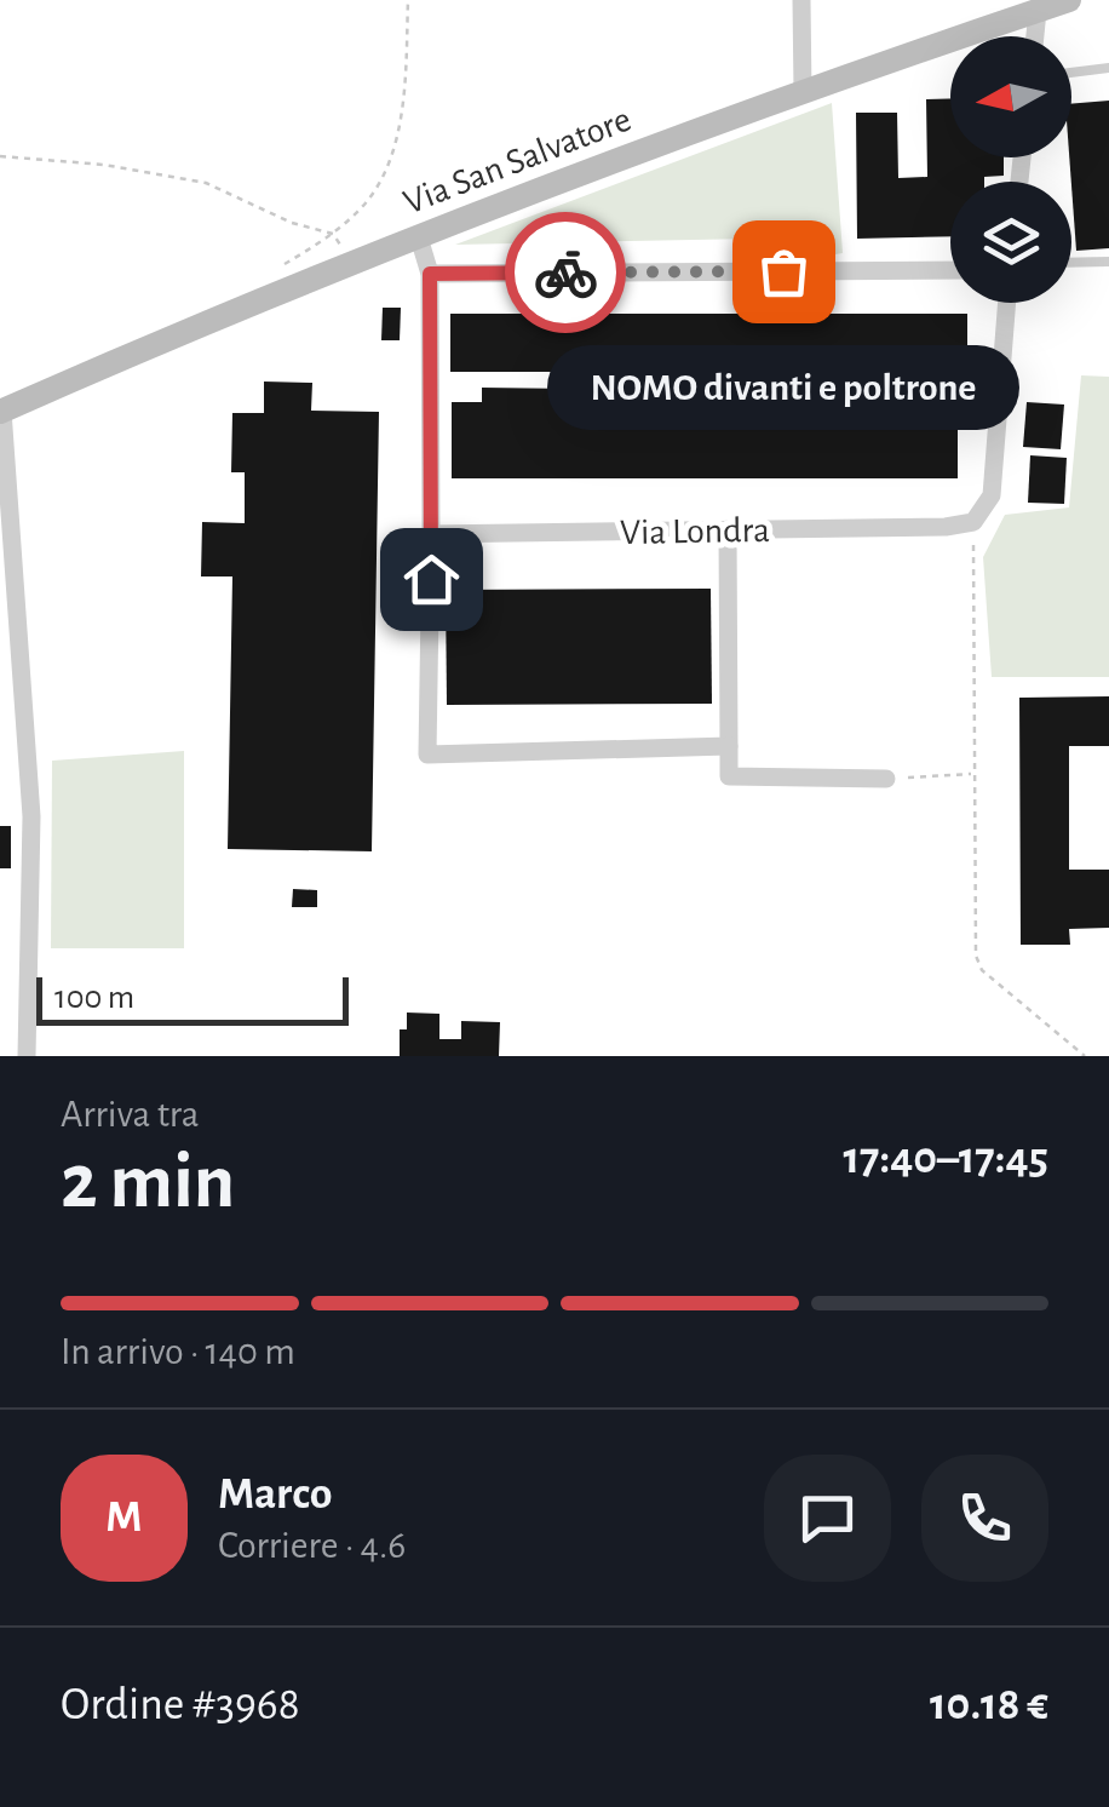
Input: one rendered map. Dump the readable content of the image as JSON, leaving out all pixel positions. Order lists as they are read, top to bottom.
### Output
{
  "streets": {
    "street": ["Via San Salvatore", "Via Londra"]
  },
  "places": ["NOMO divanti e poltrone"],
  "scale_bar": "100 m",
  "north": "left",
  "page": {
    "bubble": "NOMO divanti e poltrone",
    "scale": "100 m",
    "heading": ["2 min", "Arriva tra", "17:40–17:45"],
    "panel": [
      "Marco",
      "Corriere · 4.6",
      "Ordine #3968",
      "10.18 €"
    ],
    "bar": "In arrivo · 140 m",
    "round": "M"
  }
}
